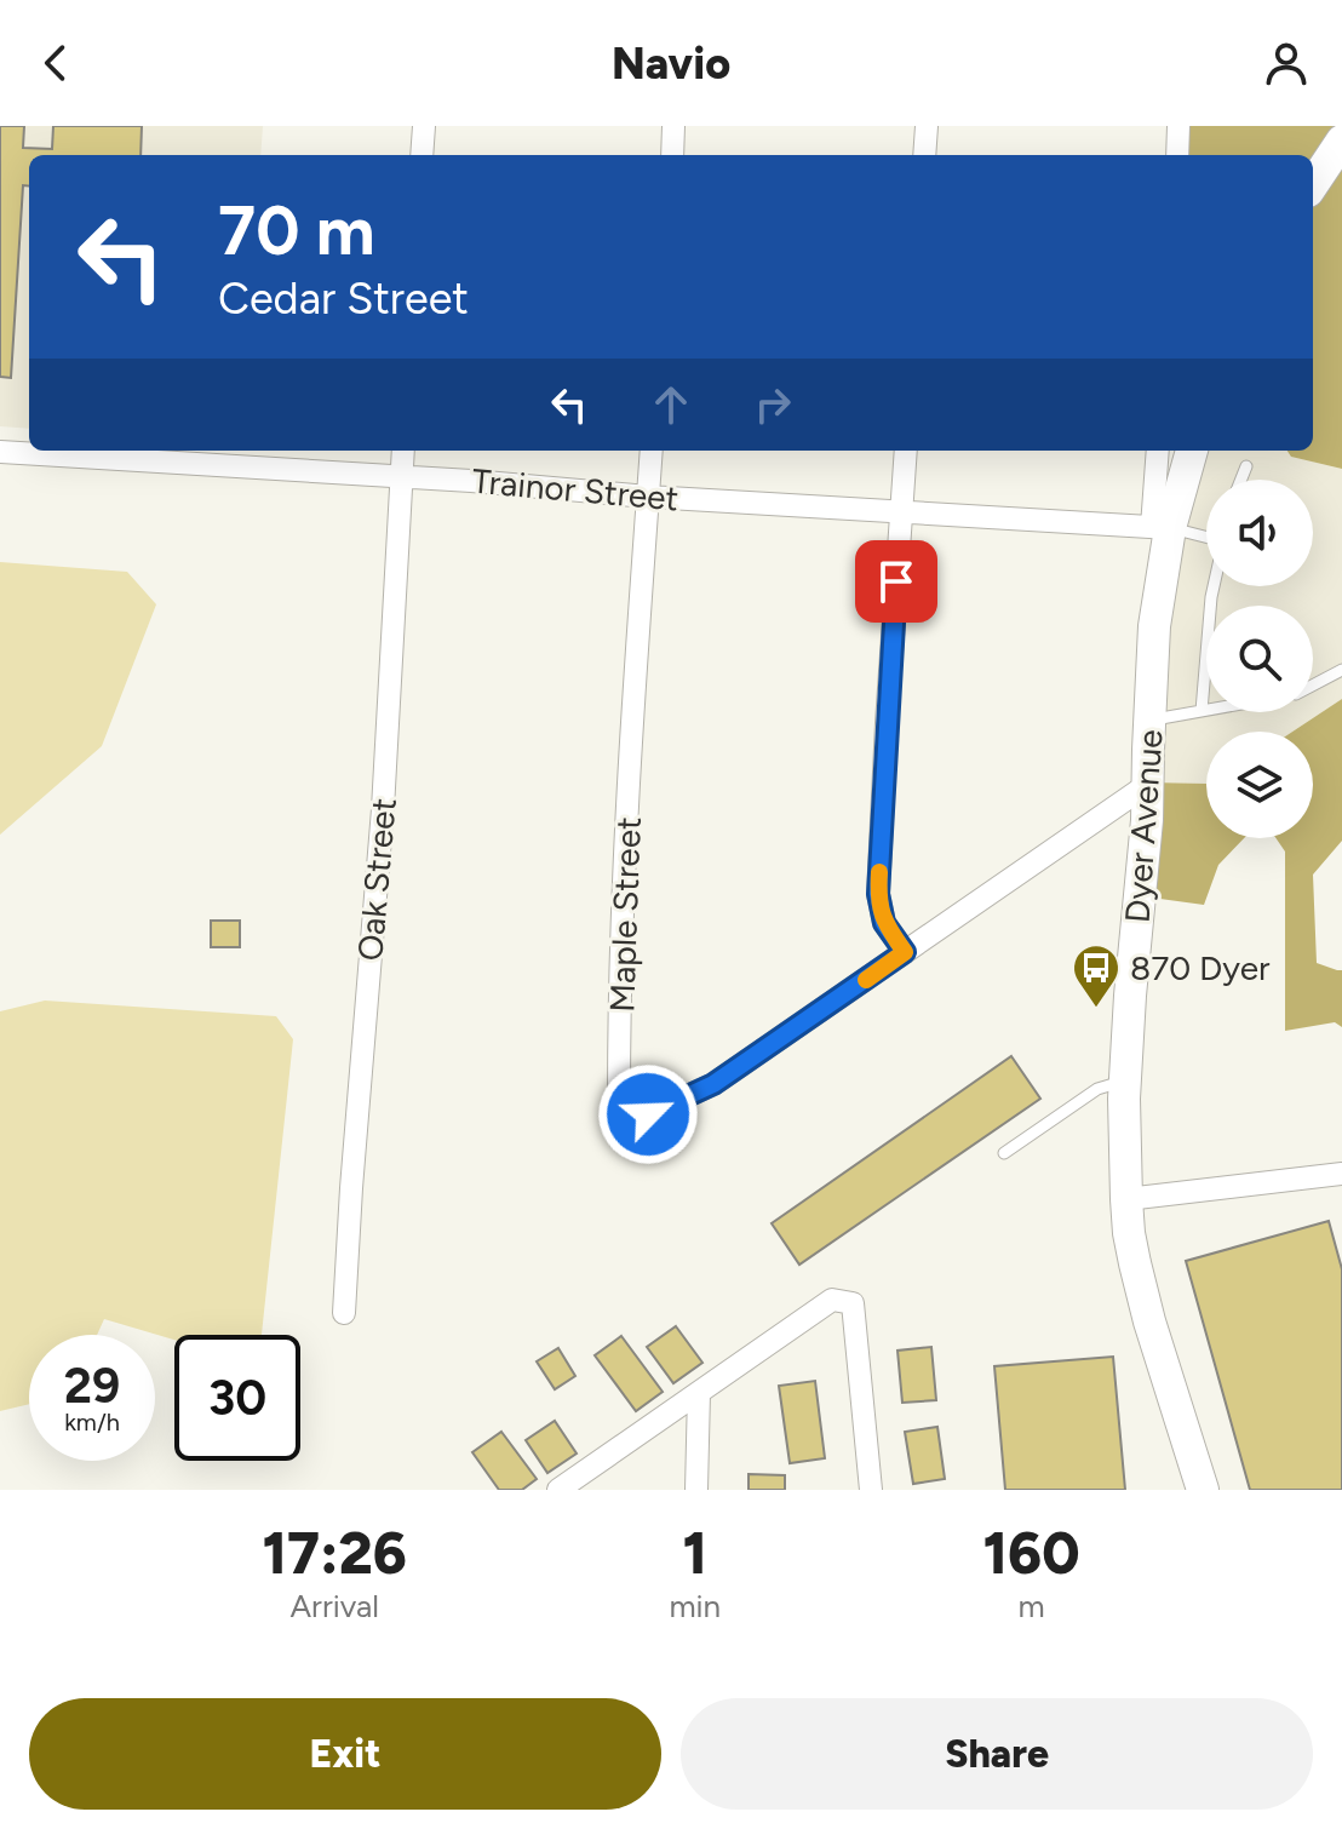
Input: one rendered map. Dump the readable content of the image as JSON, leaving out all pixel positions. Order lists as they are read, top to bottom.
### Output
{
  "streets": {
    "main road": ["Dyer Avenue"],
    "street": ["Trainor Street", "Oak Street", "Maple Street"]
  },
  "crossings": [
    ["Trainor Street", "Dyer Avenue"],
    ["Trainor Street", "Oak Street"],
    ["Trainor Street", "Maple Street"],
    ["Dyer Avenue", "Maple Street"]
  ],
  "places": {
    "bus stop": ["870 Dyer"]
  },
  "page": {
    "header": "Navio",
    "turn": ["70 m", "Cedar Street"],
    "speed": "29 km/h",
    "limit": "30",
    "eta": [
      "17:26",
      "Arrival",
      "1",
      "min",
      "160",
      "m"
    ],
    "buttons": ["Exit", "Share"]
  }
}
